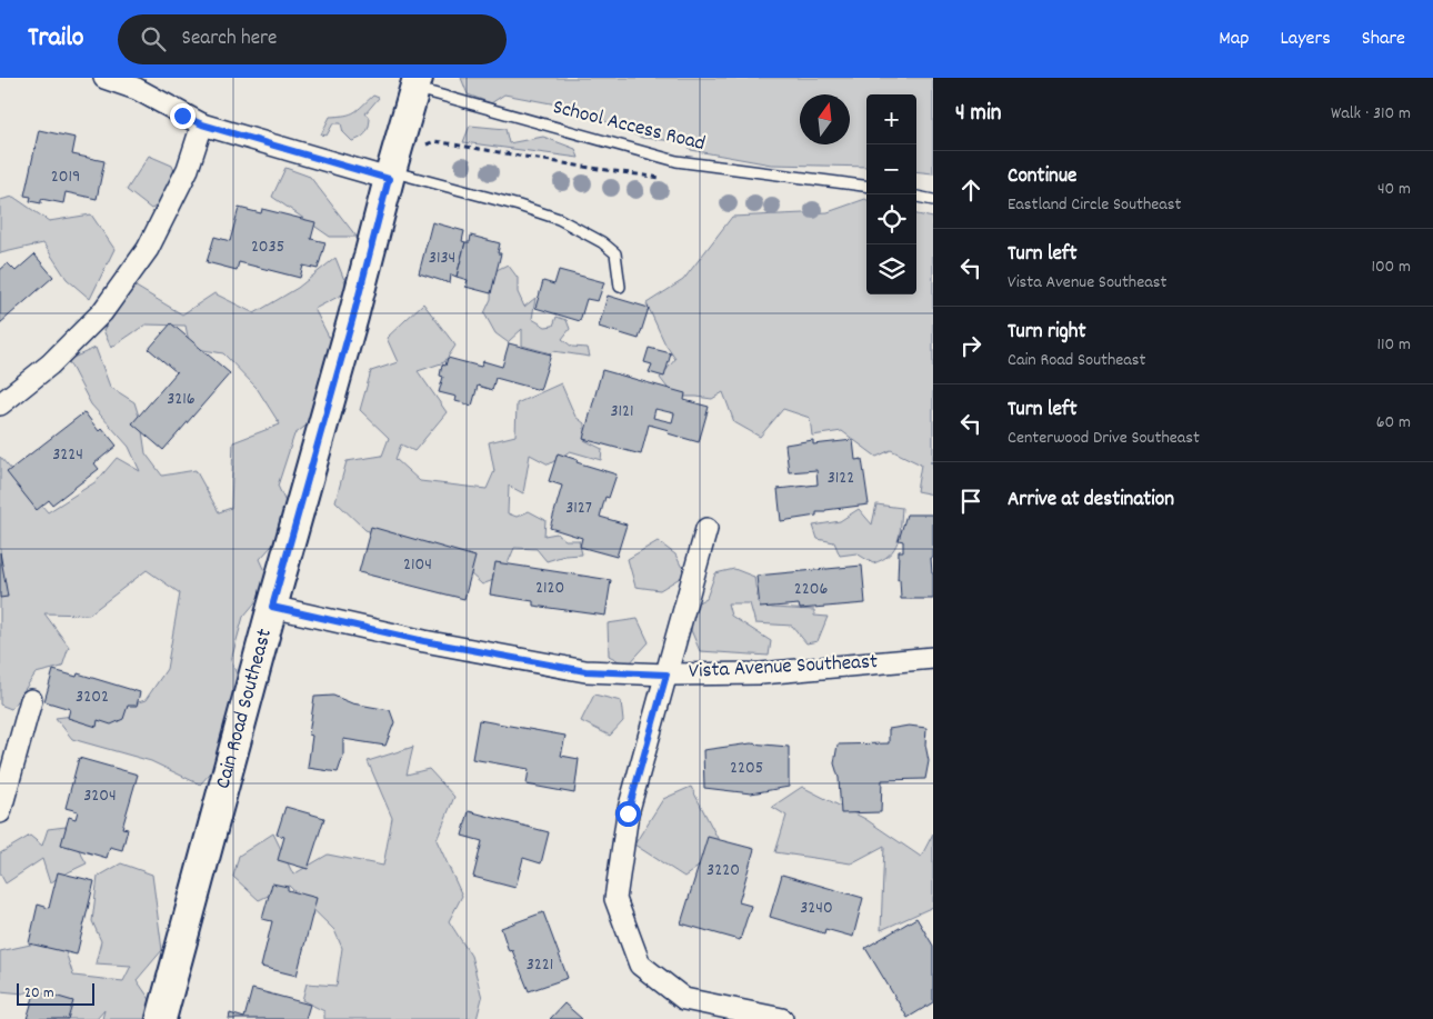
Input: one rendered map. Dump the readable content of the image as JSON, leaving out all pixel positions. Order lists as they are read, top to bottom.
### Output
{
  "streets": {
    "street": ["Vista Avenue Southeast", "Cain Road Southeast"],
    "lane": ["School Access Road"]
  },
  "crossings": [
    ["School Access Road", "Cain Road Southeast"],
    ["Vista Avenue Southeast", "Cain Road Southeast"]
  ],
  "house_numbers": [
    "2019",
    "2035",
    "3134",
    "3216",
    "3121",
    "3224",
    "3122",
    "3127",
    "2104",
    "2120",
    "2206",
    "3202",
    "2205",
    "3204",
    "3220",
    "3240",
    "3221"
  ],
  "scale_bar": "20 m",
  "north": "top",
  "page": {
    "header": "Trailo",
    "search": "Search here",
    "nav": ["Map", "Layers", "Share"],
    "heading": ["4 min", "Walk · 310 m"],
    "map_buttons": ["+", "−"],
    "list": [
      ["Continue", "Eastland Circle Southeast", "40 m"],
      ["Turn left", "Vista Avenue Southeast", "100 m"],
      ["Turn right", "Cain Road Southeast", "110 m"],
      ["Turn left", "Centerwood Drive Southeast", "60 m"],
      "Arrive at destination"
    ],
    "scale": "20 m"
  }
}
